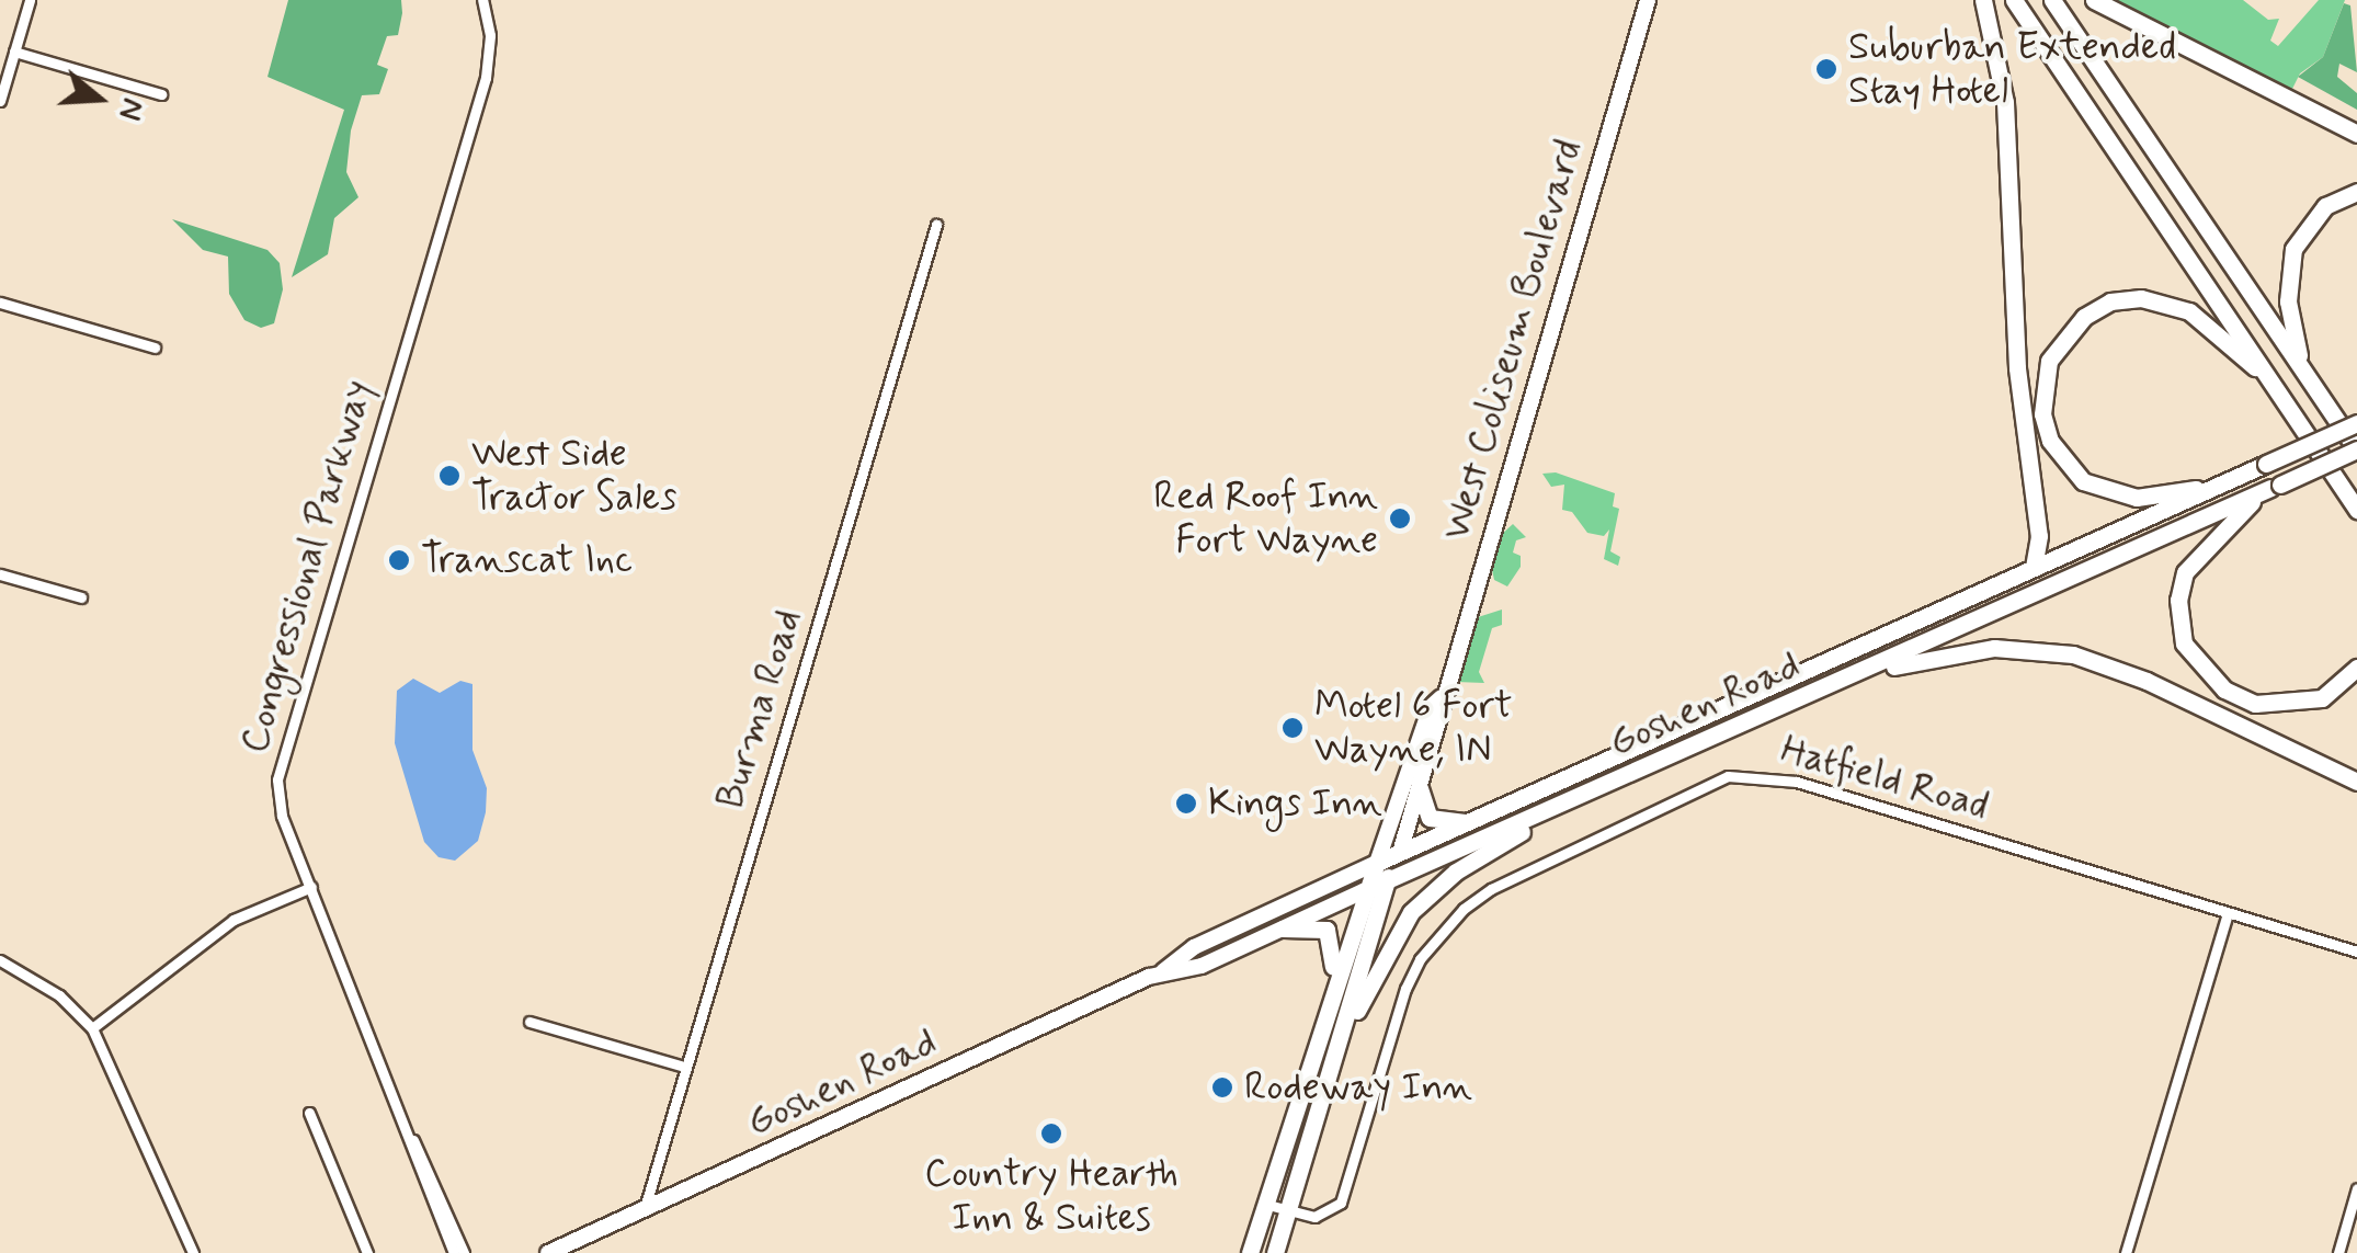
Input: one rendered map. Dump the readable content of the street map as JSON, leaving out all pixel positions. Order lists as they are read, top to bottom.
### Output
{
  "streets": {
    "highway": ["West Coliseum Boulevard", "Goshen Road"],
    "street": ["Congressional Parkway", "Burma Road", "Hatfield Road"]
  },
  "crossings": [
    ["West Coliseum Boulevard", "Goshen Road"],
    ["West Coliseum Boulevard", "Hatfield Road"],
    ["Goshen Road", "Burma Road"]
  ],
  "places": [
    "Suburban Extended Stay Hotel",
    "West Side Tractor Sales",
    "Red Roof Inn Fort Wayne",
    "Transcat Inc",
    "Motel 6 Fort Wayne, IN",
    "Kings Inn",
    "Rodeway Inn",
    "Country Hearth Inn & Suites"
  ],
  "north": "right"
}
